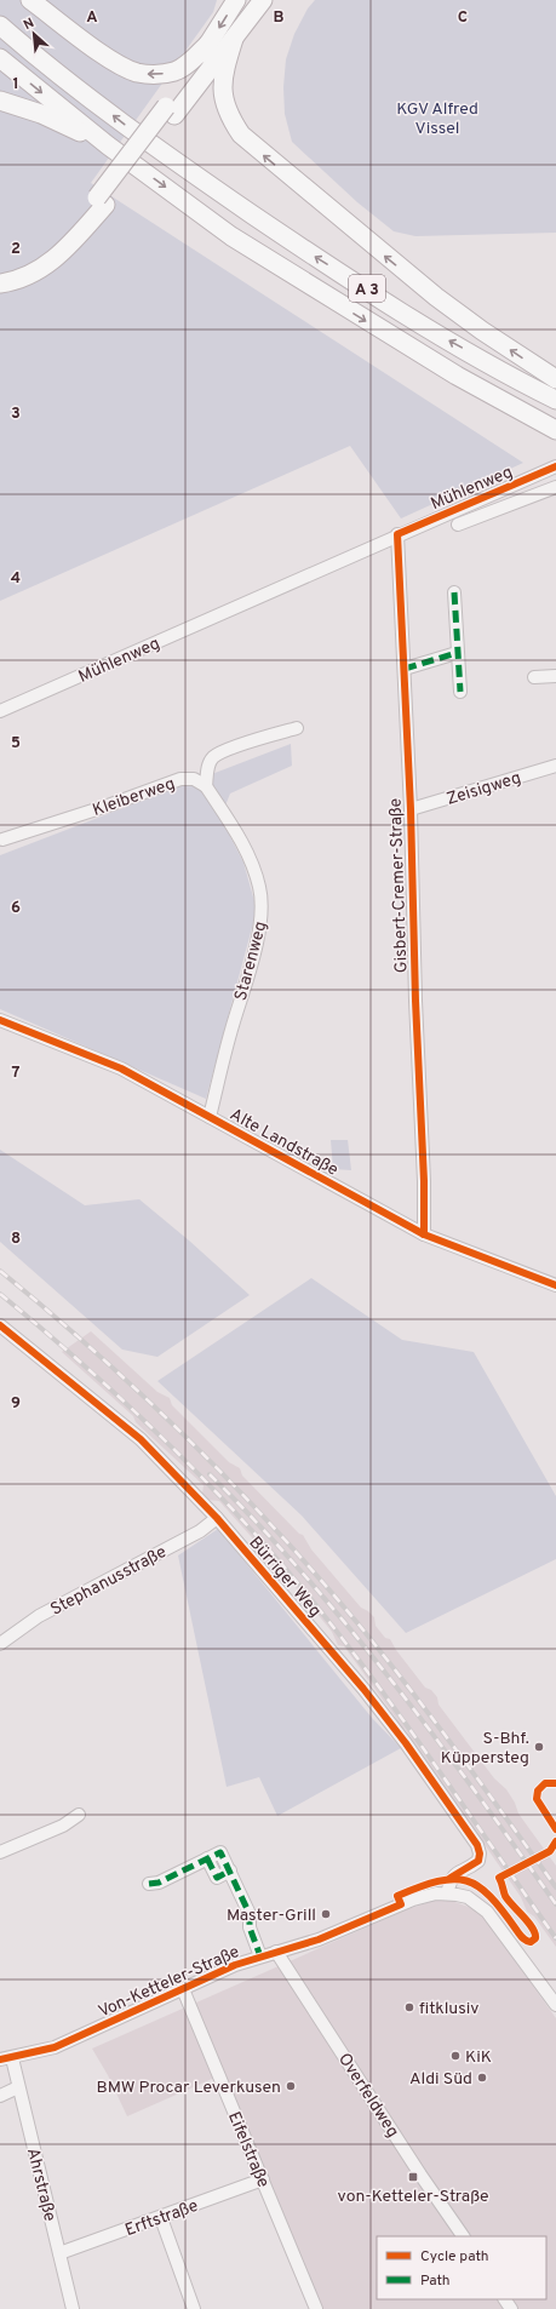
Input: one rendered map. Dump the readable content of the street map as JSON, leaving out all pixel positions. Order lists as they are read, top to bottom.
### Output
{
  "streets": {
    "highway": ["A 3"],
    "street": [
      "Mühlenweg",
      "Zeisigweg",
      "Kleiberweg",
      "Gisbert-Cremer-Straße",
      "Starenweg",
      "Alte Landstraße",
      "Bürriger Weg",
      "Stephanusstraße",
      "Von-Ketteler-Straße",
      "Overfeldweg",
      "Eifelstraße",
      "Ahrstraße",
      "Erftstraße"
    ]
  },
  "crossings": [
    ["Mühlenweg", "Gisbert-Cremer-Straße"],
    ["Zeisigweg", "Gisbert-Cremer-Straße"],
    ["Kleiberweg", "Starenweg"],
    ["Gisbert-Cremer-Straße", "Alte Landstraße"],
    ["Starenweg", "Alte Landstraße"],
    ["Bürriger Weg", "Stephanusstraße"],
    ["Bürriger Weg", "Von-Ketteler-Straße"],
    ["Von-Ketteler-Straße", "Overfeldweg"],
    ["Von-Ketteler-Straße", "Eifelstraße"],
    ["Von-Ketteler-Straße", "Ahrstraße"],
    ["Eifelstraße", "Erftstraße"],
    ["Ahrstraße", "Erftstraße"]
  ],
  "parks": ["KGV Alfred Vissel"],
  "places": {
    "other": [
      "S-Bhf. Küppersteg",
      "Master-Grill",
      "fitklusiv",
      "KiK",
      "Aldi Süd",
      "BMW Procar Leverkusen"
    ],
    "transit": ["von-Ketteler-Straße"]
  },
  "legend": ["Cycle path", "Path"],
  "north": "top left",
  "grid": {
    "columns": ["A", "B", "C"],
    "rows": [
      "1",
      "2",
      "3",
      "4",
      "5",
      "6",
      "7",
      "8",
      "9"
    ]
  }
}
